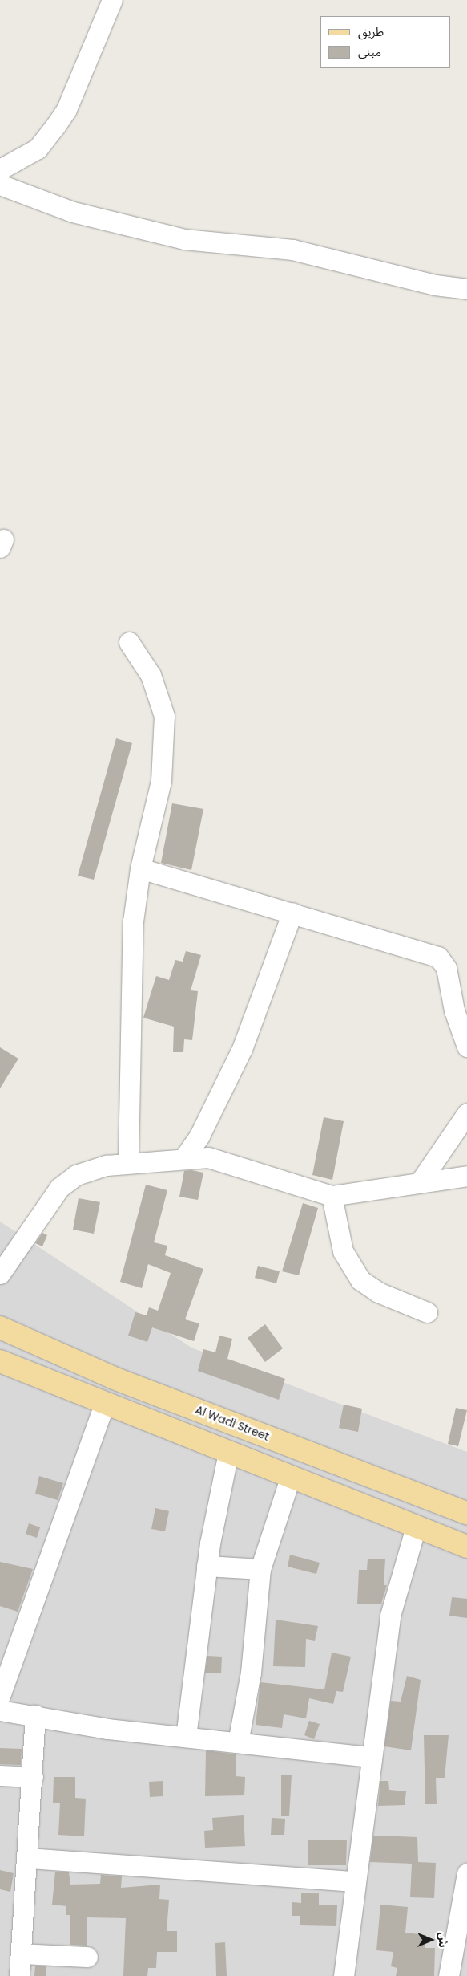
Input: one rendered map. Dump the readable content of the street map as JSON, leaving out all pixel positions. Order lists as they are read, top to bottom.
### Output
{
  "streets": {
    "main road": ["Al Wadi Street"]
  },
  "legend": ["طريق", "مبنى"],
  "north": "right"
}
